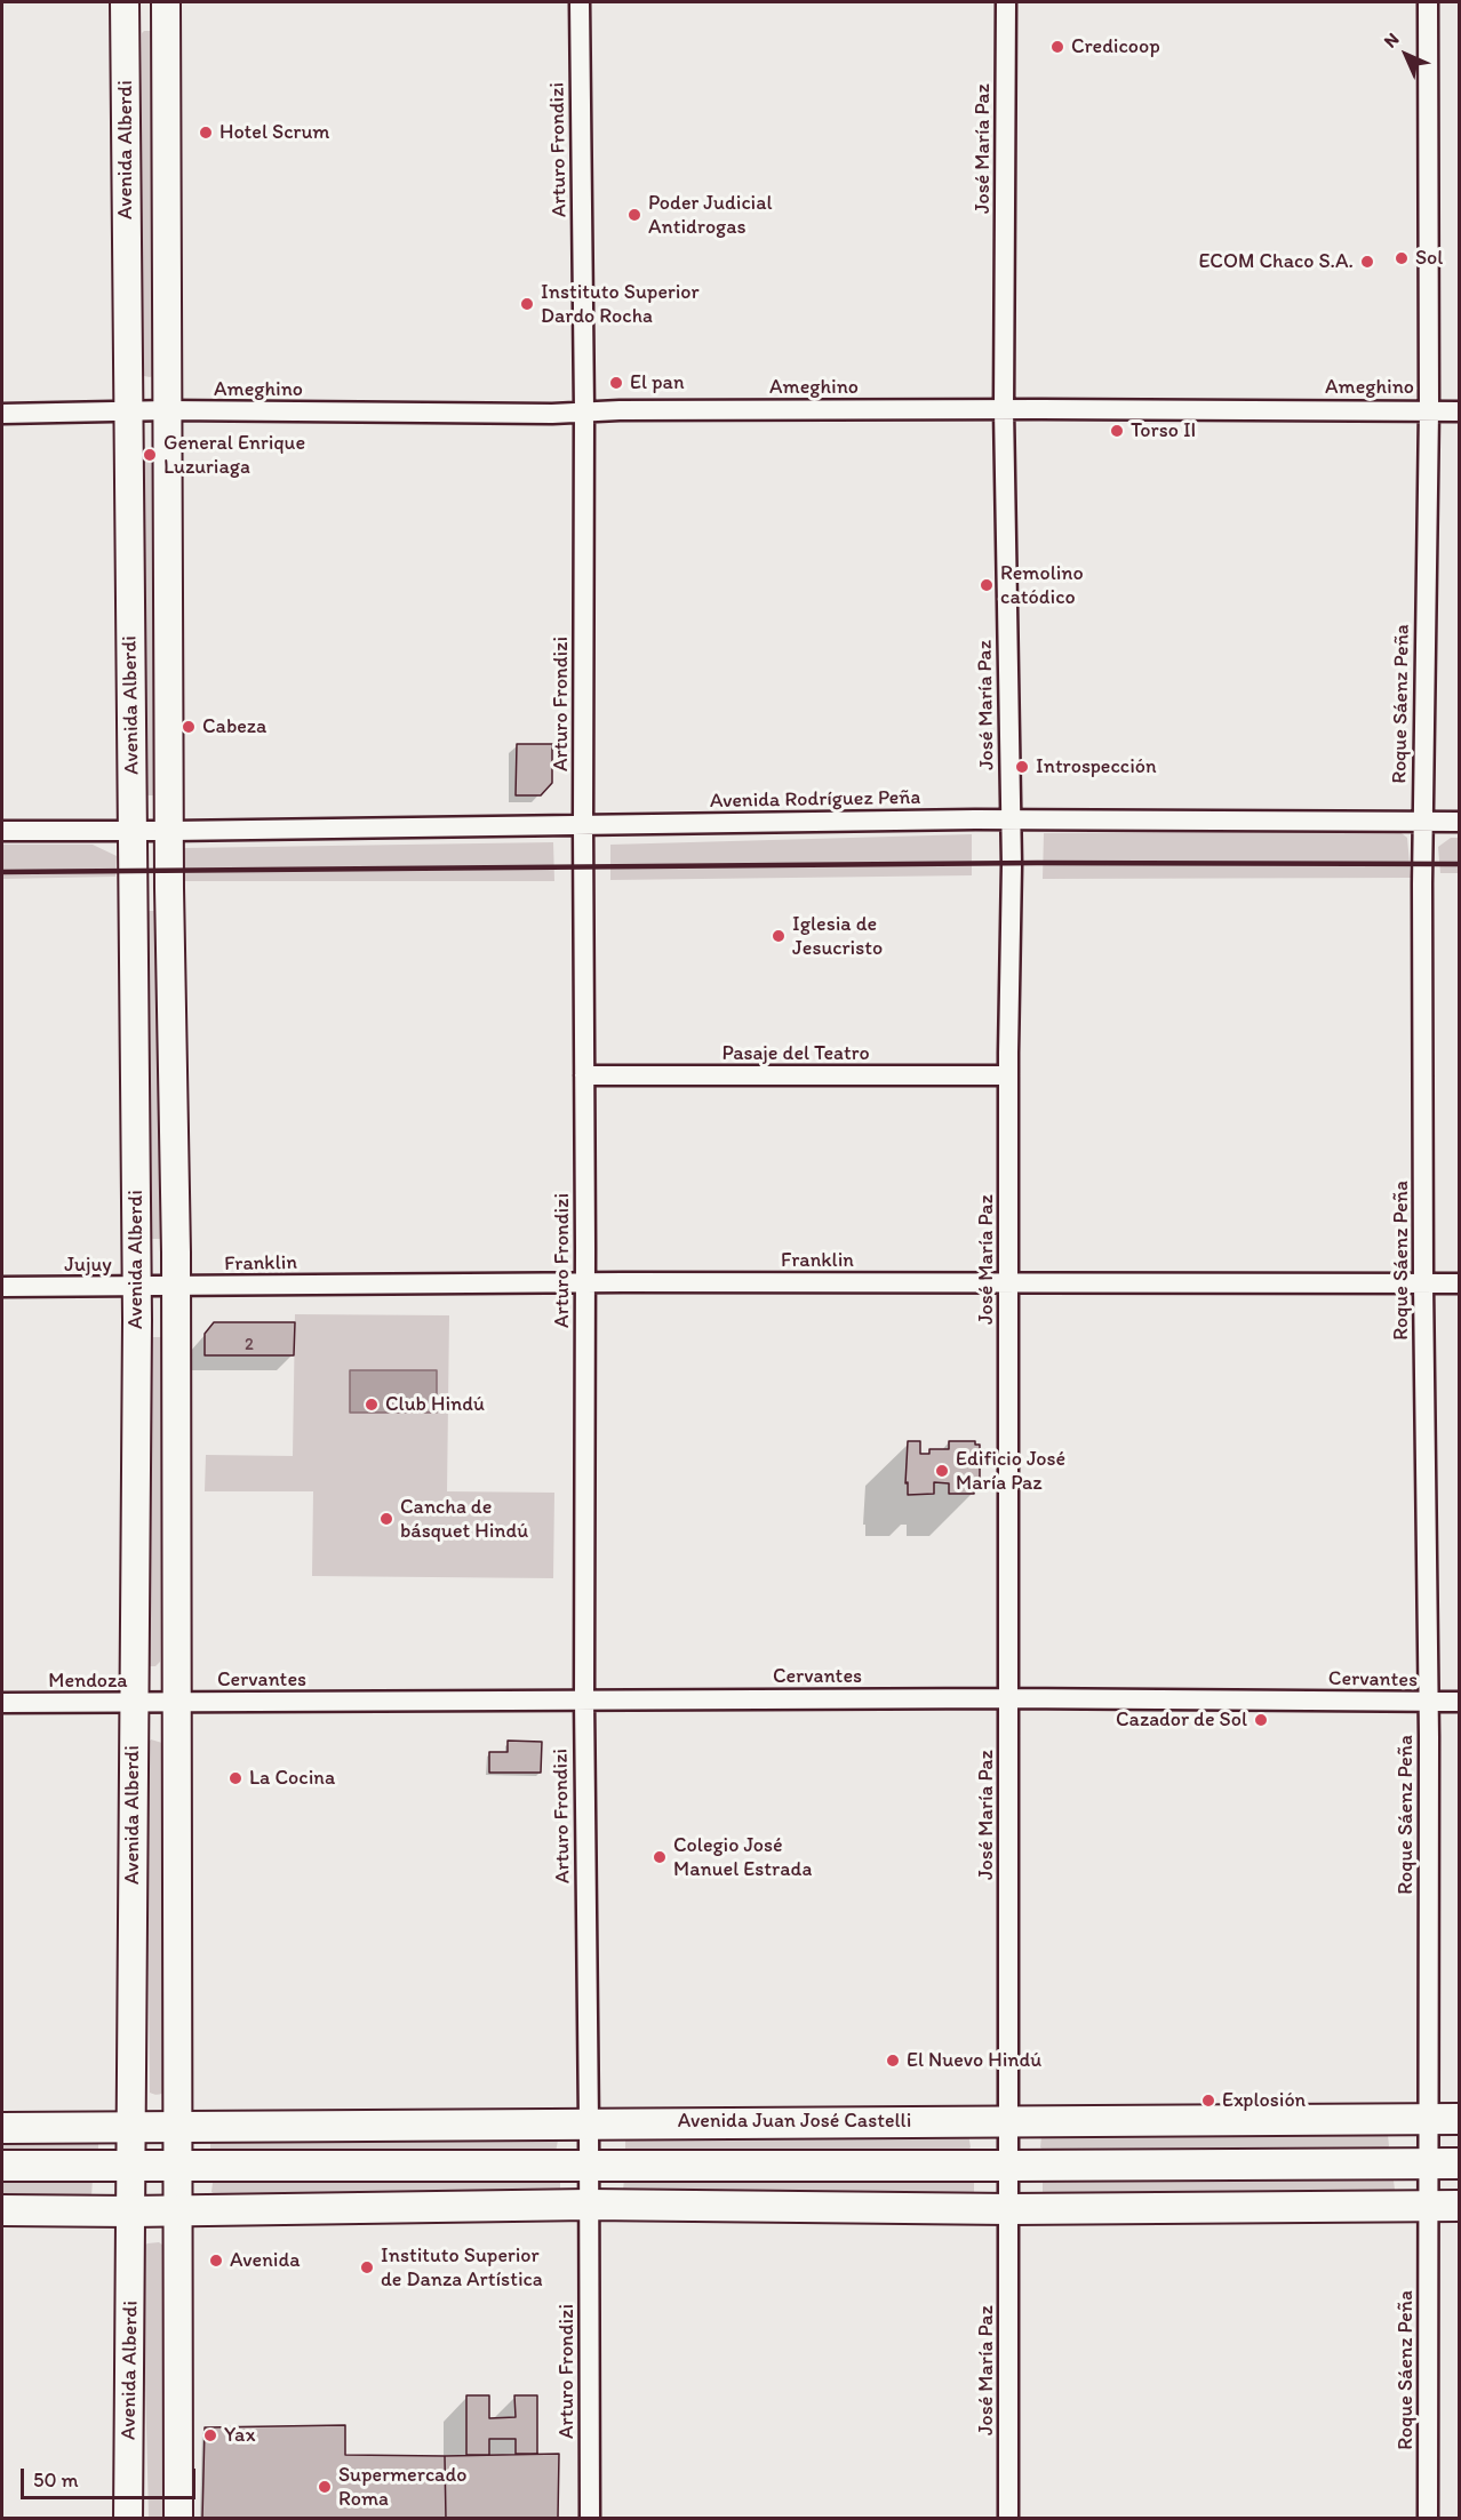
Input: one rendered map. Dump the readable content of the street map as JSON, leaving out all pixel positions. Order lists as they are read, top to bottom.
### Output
{
  "streets": {
    "main road": ["Avenida Alberdi", "Avenida Juan José Castelli"],
    "street": [
      "José María Paz",
      "Arturo Frondizi",
      "Ameghino",
      "Roque Sáenz Peña",
      "Avenida Rodríguez Peña",
      "Pasaje del Teatro",
      "Franklin",
      "Jujuy",
      "Cervantes",
      "Mendoza"
    ]
  },
  "crossings": [
    ["José María Paz", "Ameghino"],
    ["José María Paz", "Avenida Rodríguez Peña"],
    ["José María Paz", "Pasaje del Teatro"],
    ["José María Paz", "Franklin"],
    ["José María Paz", "Cervantes"],
    ["José María Paz", "Avenida Juan José Castelli"],
    ["Avenida Alberdi", "Ameghino"],
    ["Avenida Alberdi", "Avenida Rodríguez Peña"],
    ["Avenida Alberdi", "Franklin"],
    ["Avenida Alberdi", "Jujuy"],
    ["Avenida Alberdi", "Cervantes"],
    ["Avenida Alberdi", "Mendoza"],
    ["Avenida Alberdi", "Avenida Juan José Castelli"],
    ["Arturo Frondizi", "Ameghino"],
    ["Arturo Frondizi", "Avenida Rodríguez Peña"],
    ["Arturo Frondizi", "Pasaje del Teatro"],
    ["Arturo Frondizi", "Franklin"],
    ["Arturo Frondizi", "Cervantes"],
    ["Arturo Frondizi", "Avenida Juan José Castelli"],
    ["Ameghino", "Roque Sáenz Peña"],
    ["Roque Sáenz Peña", "Avenida Rodríguez Peña"],
    ["Roque Sáenz Peña", "Franklin"],
    ["Roque Sáenz Peña", "Cervantes"],
    ["Roque Sáenz Peña", "Avenida Juan José Castelli"],
    ["Franklin", "Jujuy"],
    ["Cervantes", "Mendoza"]
  ],
  "places": [
    "Credicoop",
    "Hotel Scrum",
    "Poder Judicial Antidrogas",
    "Sol",
    "ECOM Chaco S.A.",
    "Instituto Superior Dardo Rocha",
    "El pan",
    "Torso II",
    "General Enrique Luzuriaga",
    "Remolino catódico",
    "Cabeza",
    "Introspección",
    "Iglesia de Jesucristo",
    "Club Hindú",
    "Edificio José María Paz",
    "Cancha de básquet Hindú",
    "Cazador de Sol",
    "La Cocina",
    "Colegio José Manuel Estrada",
    "El Nuevo Hindú",
    "Explosión",
    "Avenida",
    "Instituto Superior de Danza Artística",
    "Yax",
    "Supermercado Roma"
  ],
  "house_numbers": ["2"],
  "scale_bar": "50 m",
  "north": "top left"
}
